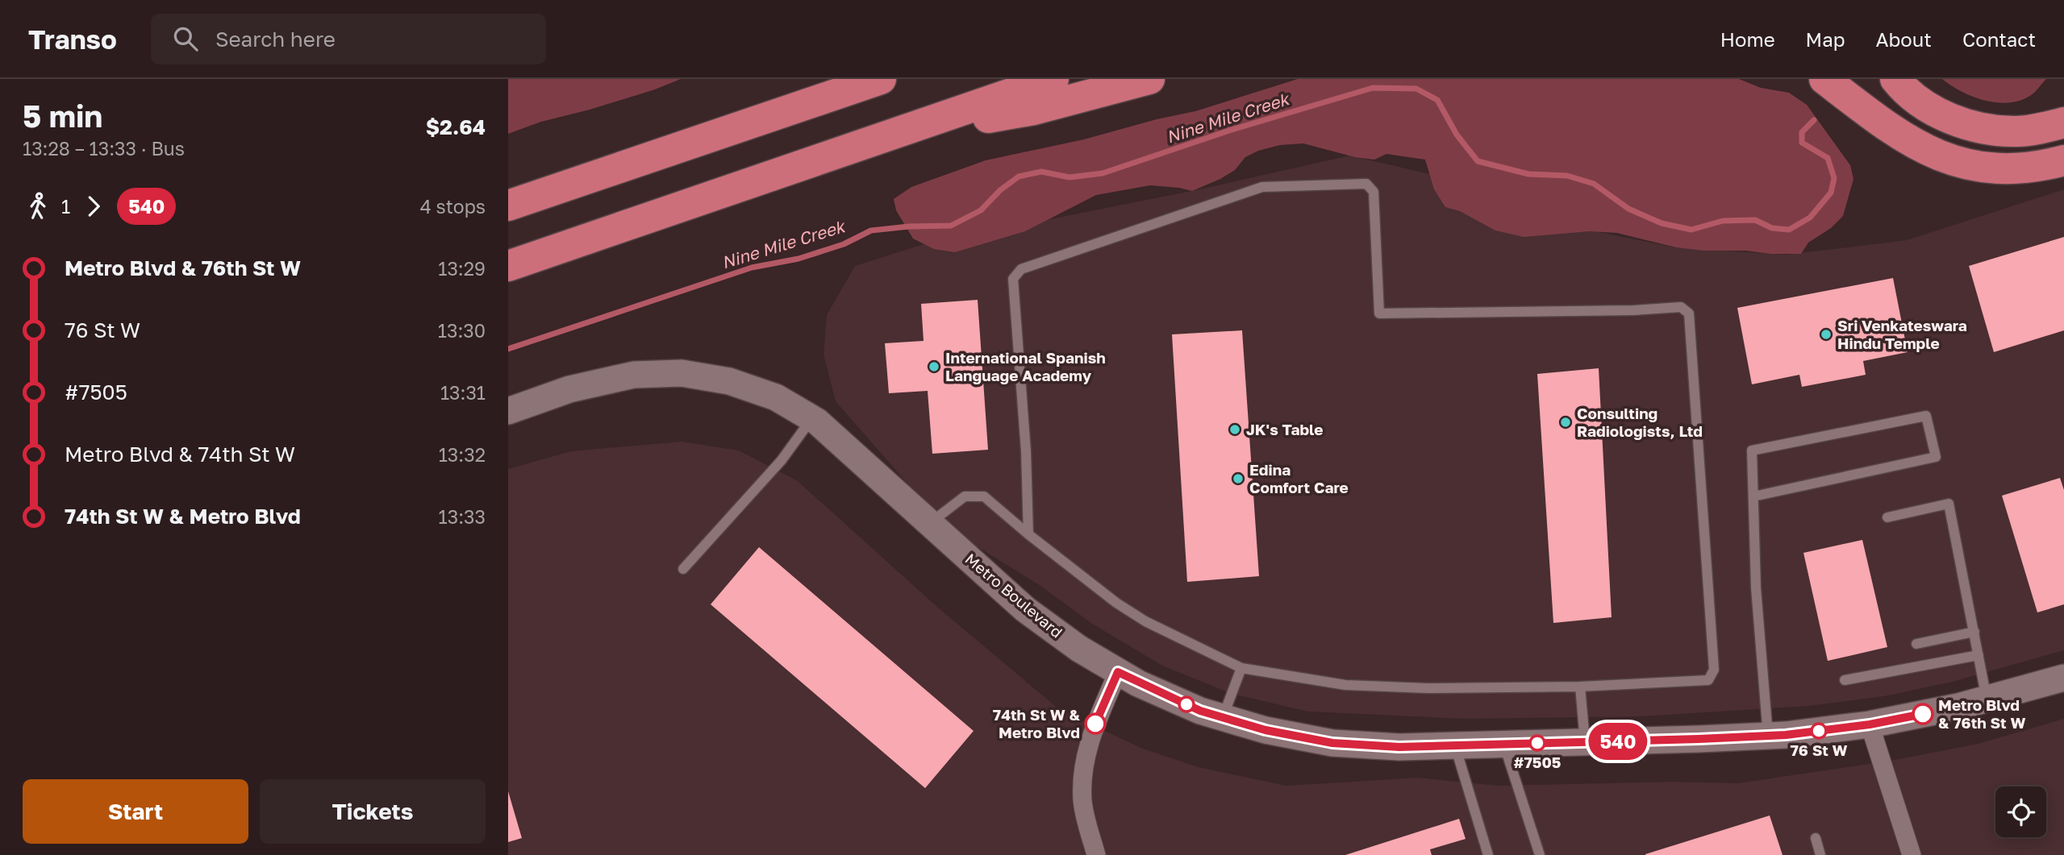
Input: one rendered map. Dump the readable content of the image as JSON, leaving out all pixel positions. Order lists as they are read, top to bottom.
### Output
{
  "streets": {
    "street": ["Metro Boulevard"]
  },
  "water": ["Nine Mile Creek"],
  "places": [
    "Sri Venkateswara Hindu Temple",
    "International Spanish Language Academy",
    "Consulting Radiologists, Ltd",
    "JK's Table",
    "Edina Comfort Care",
    "Metro Blvd & 76th St W",
    "74th St W & Metro Blvd",
    "76 St W",
    "#7505"
  ],
  "lines": ["bus line 540"],
  "page": {
    "header": "Transo",
    "search": "Search here",
    "nav": [
      "Home",
      "Map",
      "About",
      "Contact"
    ],
    "heading": ["5 min", "13:28 – 13:33 · Bus", "$2.64"],
    "on_map": "540",
    "legs": ["1", "540", "4 stops"],
    "list": [
      {
        "name": "Metro Blvd & 76th St W",
        "value": "13:29"
      },
      {
        "name": "76 St W",
        "value": "13:30"
      },
      {
        "name": "#7505",
        "value": "13:31"
      },
      {
        "name": "Metro Blvd & 74th St W",
        "value": "13:32"
      },
      {
        "name": "74th St W & Metro Blvd",
        "value": "13:33"
      }
    ],
    "buttons": ["Start", "Tickets"]
  }
}
